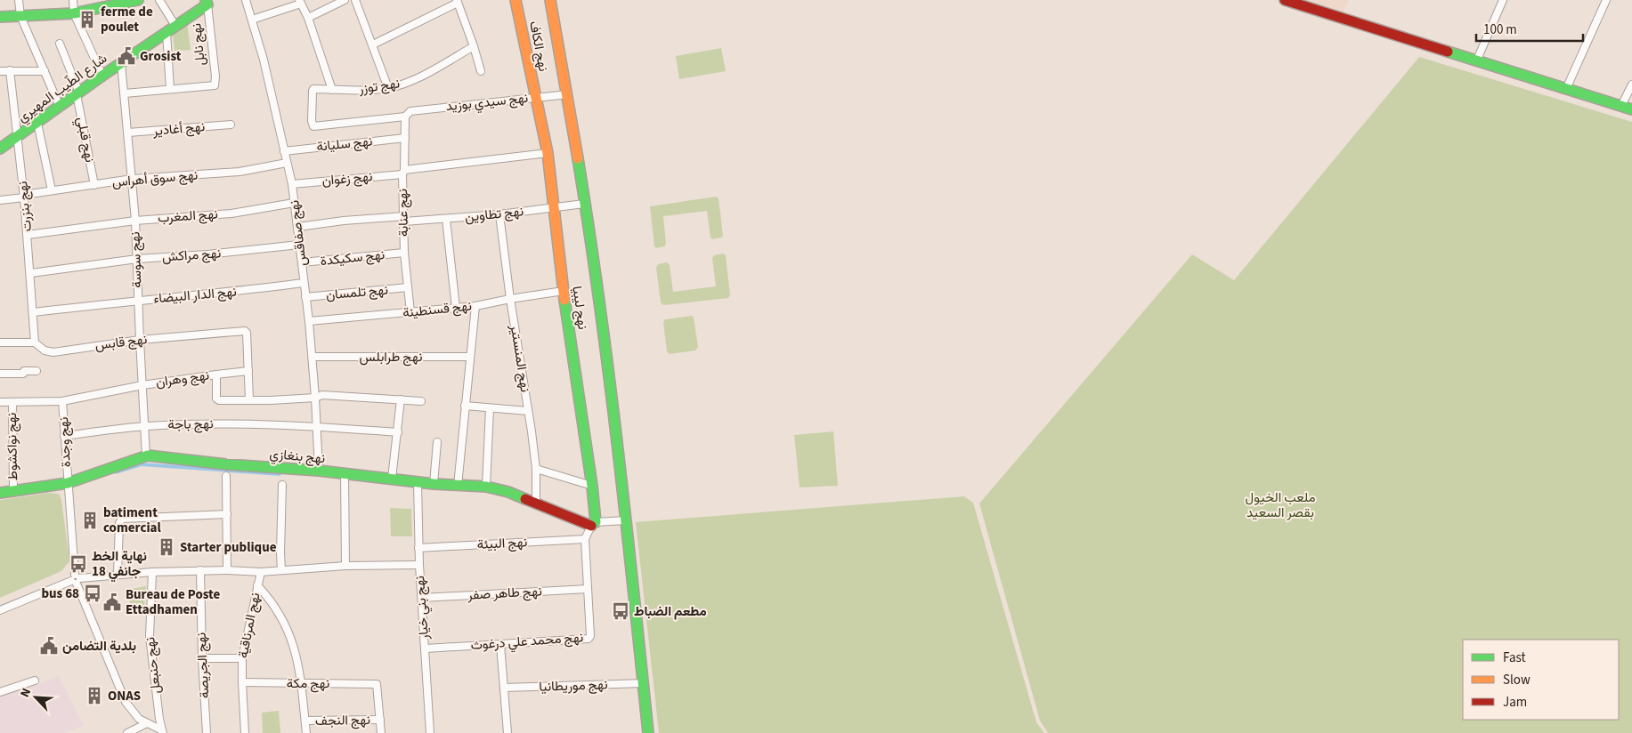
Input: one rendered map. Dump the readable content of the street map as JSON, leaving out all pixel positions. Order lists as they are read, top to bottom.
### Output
{
  "streets": {
    "street": [
      "نهج نابل",
      "نهج الكاف",
      "نهج توزر",
      "شارع الطّيب المهيري",
      "نهج سيدي بوزيد",
      "نهج أغادير",
      "نهج قبلي",
      "نهج سليانة",
      "نهج سوق أهراس",
      "نهج زغوان",
      "نهج بنزرت",
      "نهج عنابة",
      "نهج تطاوين",
      "نهج المغرب",
      "نهج صفاقس",
      "نهج مراكش",
      "نهج سكيكدة",
      "نهج سوسة",
      "نهج تلمسان",
      "نهج الدار البيضاء",
      "نهج ليبيا",
      "نهج قسنطينة",
      "نهج قابس",
      "نهج طرابلس",
      "نهج المنستير",
      "نهج وهران",
      "نهج باجة",
      "نهج وجدة",
      "نهج نواكشوط",
      "نهج بنغازي",
      "نهج البيئة",
      "نهج طاهر صفر",
      "نهج بني خيار",
      "نهج المرناقية",
      "نهج محمد علي درغوث",
      "نهج حنبعل",
      "نهج الجريصة",
      "نهج مكة",
      "نهج موريطانيا",
      "نهج النجف"
    ]
  },
  "crossings": [
    ["نهج نابل", "شارع الطّيب المهيري"],
    ["نهج الكاف", "نهج سيدي بوزيد"],
    ["نهج الكاف", "نهج ليبيا"],
    ["نهج توزر", "نهج سيدي بوزيد"],
    ["شارع الطّيب المهيري", "نهج قبلي"],
    ["شارع الطّيب المهيري", "نهج بنزرت"],
    ["شارع الطّيب المهيري", "نهج سوسة"],
    ["نهج سيدي بوزيد", "نهج عنابة"],
    ["نهج سيدي بوزيد", "نهج ليبيا"],
    ["نهج أغادير", "نهج سوسة"],
    ["نهج قبلي", "نهج سوق أهراس"],
    ["نهج سليانة", "نهج عنابة"],
    ["نهج سليانة", "نهج صفاقس"],
    ["نهج سوق أهراس", "نهج بنزرت"],
    ["نهج سوق أهراس", "نهج صفاقس"],
    ["نهج سوق أهراس", "نهج سوسة"],
    ["نهج زغوان", "نهج عنابة"],
    ["نهج زغوان", "نهج صفاقس"],
    ["نهج زغوان", "نهج ليبيا"],
    ["نهج بنزرت", "نهج المغرب"],
    ["نهج بنزرت", "نهج مراكش"],
    ["نهج بنزرت", "نهج الدار البيضاء"],
    ["نهج بنزرت", "نهج قابس"],
    ["نهج عنابة", "نهج تطاوين"],
    ["نهج عنابة", "نهج سكيكدة"],
    ["نهج عنابة", "نهج تلمسان"],
    ["نهج عنابة", "نهج قسنطينة"],
    ["نهج تطاوين", "نهج صفاقس"],
    ["نهج تطاوين", "نهج ليبيا"],
    ["نهج تطاوين", "نهج المنستير"],
    ["نهج المغرب", "نهج صفاقس"],
    ["نهج المغرب", "نهج سوسة"],
    ["نهج صفاقس", "نهج مراكش"],
    ["نهج صفاقس", "نهج سكيكدة"],
    ["نهج صفاقس", "نهج تلمسان"],
    ["نهج صفاقس", "نهج الدار البيضاء"],
    ["نهج صفاقس", "نهج قسنطينة"],
    ["نهج صفاقس", "نهج طرابلس"],
    ["نهج صفاقس", "نهج وهران"],
    ["نهج صفاقس", "نهج باجة"],
    ["نهج صفاقس", "نهج بنغازي"],
    ["نهج مراكش", "نهج سوسة"],
    ["نهج سوسة", "نهج الدار البيضاء"],
    ["نهج سوسة", "نهج قابس"],
    ["نهج سوسة", "نهج وهران"],
    ["نهج سوسة", "نهج باجة"],
    ["نهج سوسة", "نهج بنغازي"],
    ["نهج ليبيا", "نهج قسنطينة"],
    ["نهج ليبيا", "نهج بنغازي"],
    ["نهج ليبيا", "نهج محمد علي درغوث"],
    ["نهج قسنطينة", "نهج المنستير"],
    ["نهج المنستير", "نهج بنغازي"],
    ["نهج وهران", "نهج وجدة"],
    ["نهج وهران", "نهج نواكشوط"],
    ["نهج باجة", "نهج وجدة"],
    ["نهج وجدة", "نهج بنغازي"],
    ["نهج وجدة", "نهج حنبعل"],
    ["نهج نواكشوط", "نهج بنغازي"],
    ["نهج بنغازي", "نهج بني خيار"],
    ["نهج بنغازي", "نهج محمد علي درغوث"],
    ["نهج البيئة", "نهج بني خيار"],
    ["نهج البيئة", "نهج محمد علي درغوث"],
    ["نهج طاهر صفر", "نهج بني خيار"],
    ["نهج طاهر صفر", "نهج محمد علي درغوث"],
    ["نهج بني خيار", "نهج محمد علي درغوث"],
    ["نهج المرناقية", "نهج مكة"],
    ["نهج مكة", "نهج النجف"]
  ],
  "parks": ["ملعب الخيول بقصر السعيد"],
  "places": {
    "building": [
      "ferme de poulet",
      "batiment comercial",
      "Starter publique",
      "ONAS"
    ],
    "public building": ["Grosist", "Bureau de Poste Ettadhamen", "بلدية التضامن"],
    "bus stop": ["نهاية الخط 18 جانفي", "bus 68", "مطعم الضباط"]
  },
  "legend": ["Fast", "Slow", "Jam"],
  "scale_bar": "100 m",
  "north": "top left"
}
